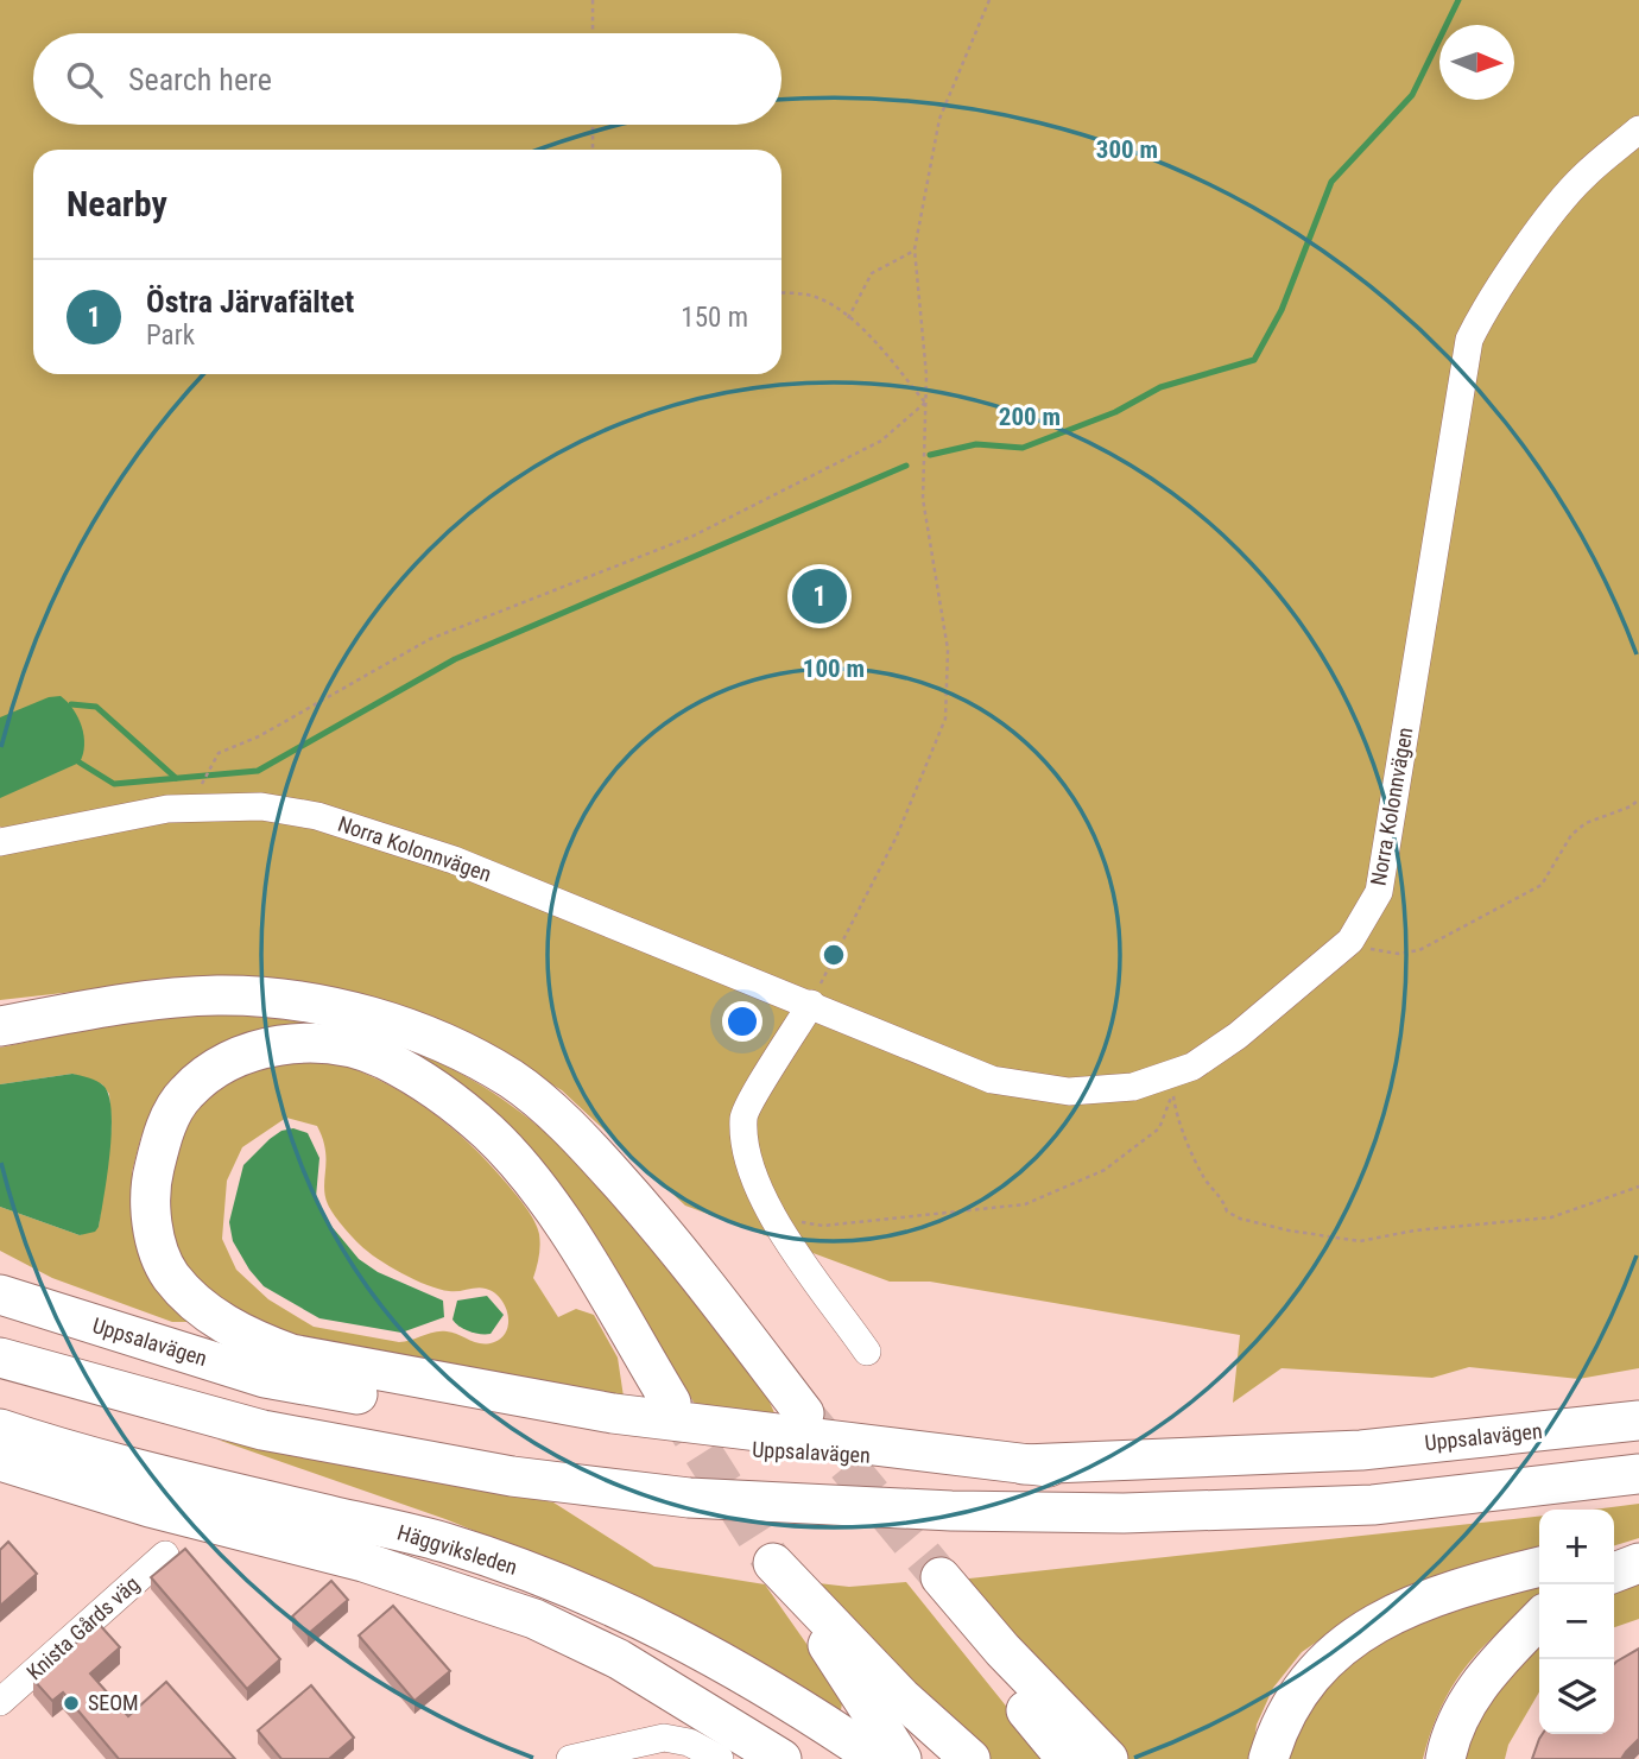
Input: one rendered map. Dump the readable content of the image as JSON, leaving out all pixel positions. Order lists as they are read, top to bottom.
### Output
{
  "streets": {
    "highway": ["Uppsalavägen", "Häggviksleden"],
    "street": ["Norra Kolonnvägen", "Knista Gårds väg"]
  },
  "places": ["SEOM"],
  "north": "right",
  "page": {
    "search": "Search here",
    "heading": "Nearby",
    "list": [
      {
        "mark": "1",
        "name": "Östra Järvafältet",
        "note": "Park",
        "value": "150 m"
      }
    ],
    "pins": "1",
    "map_buttons": ["+", "−"]
  },
  "rings": ["300 m", "200 m", "100 m"]
}
